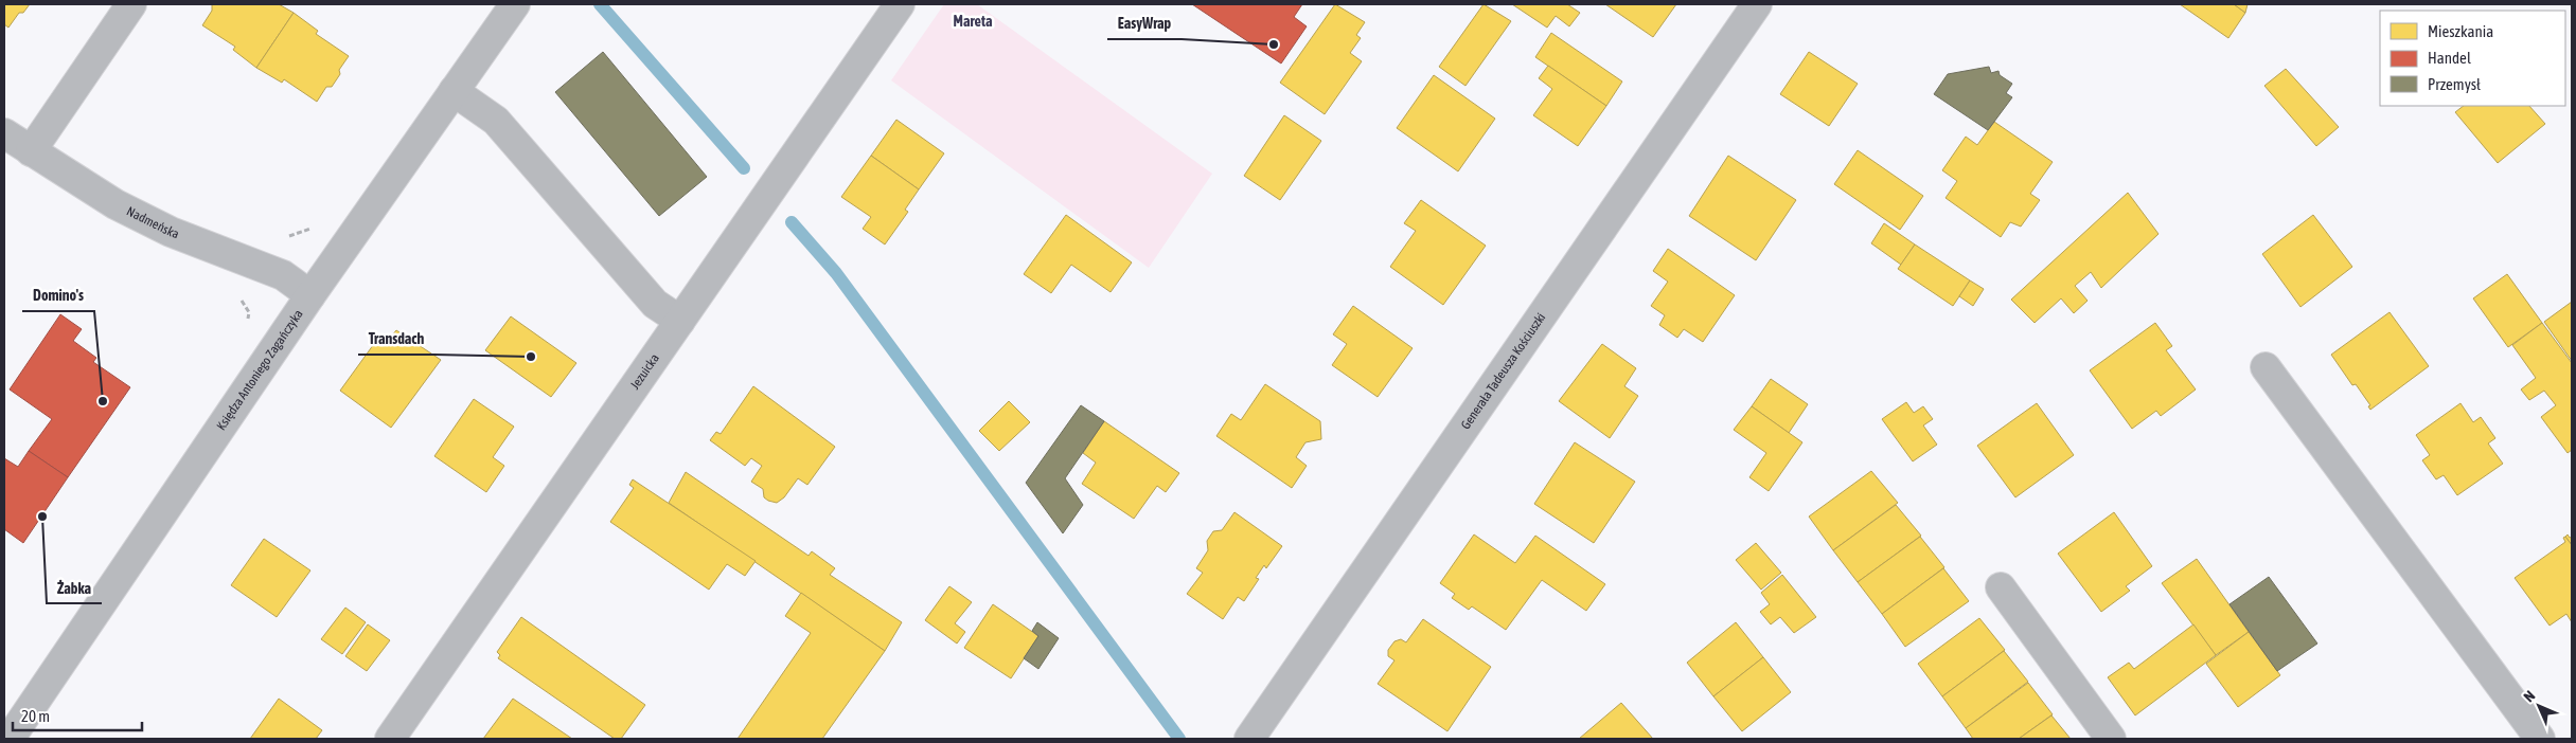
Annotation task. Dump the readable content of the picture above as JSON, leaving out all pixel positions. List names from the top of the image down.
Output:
{
  "streets": {
    "street": [
      "Nadmeńska",
      "Księdza Antoniego Zagańczyka",
      "Jezuicka",
      "Generała Tadeusza Kościuszki"
    ]
  },
  "crossings": [
    ["Nadmeńska", "Księdza Antoniego Zagańczyka"]
  ],
  "districts": ["Mareta"],
  "places": [
    "EasyWrap",
    "Transdach",
    "Domino's",
    "Żabka"
  ],
  "legend": ["Mieszkania", "Handel", "Przemysł"],
  "scale_bar": "20 m",
  "north": "top left"
}
